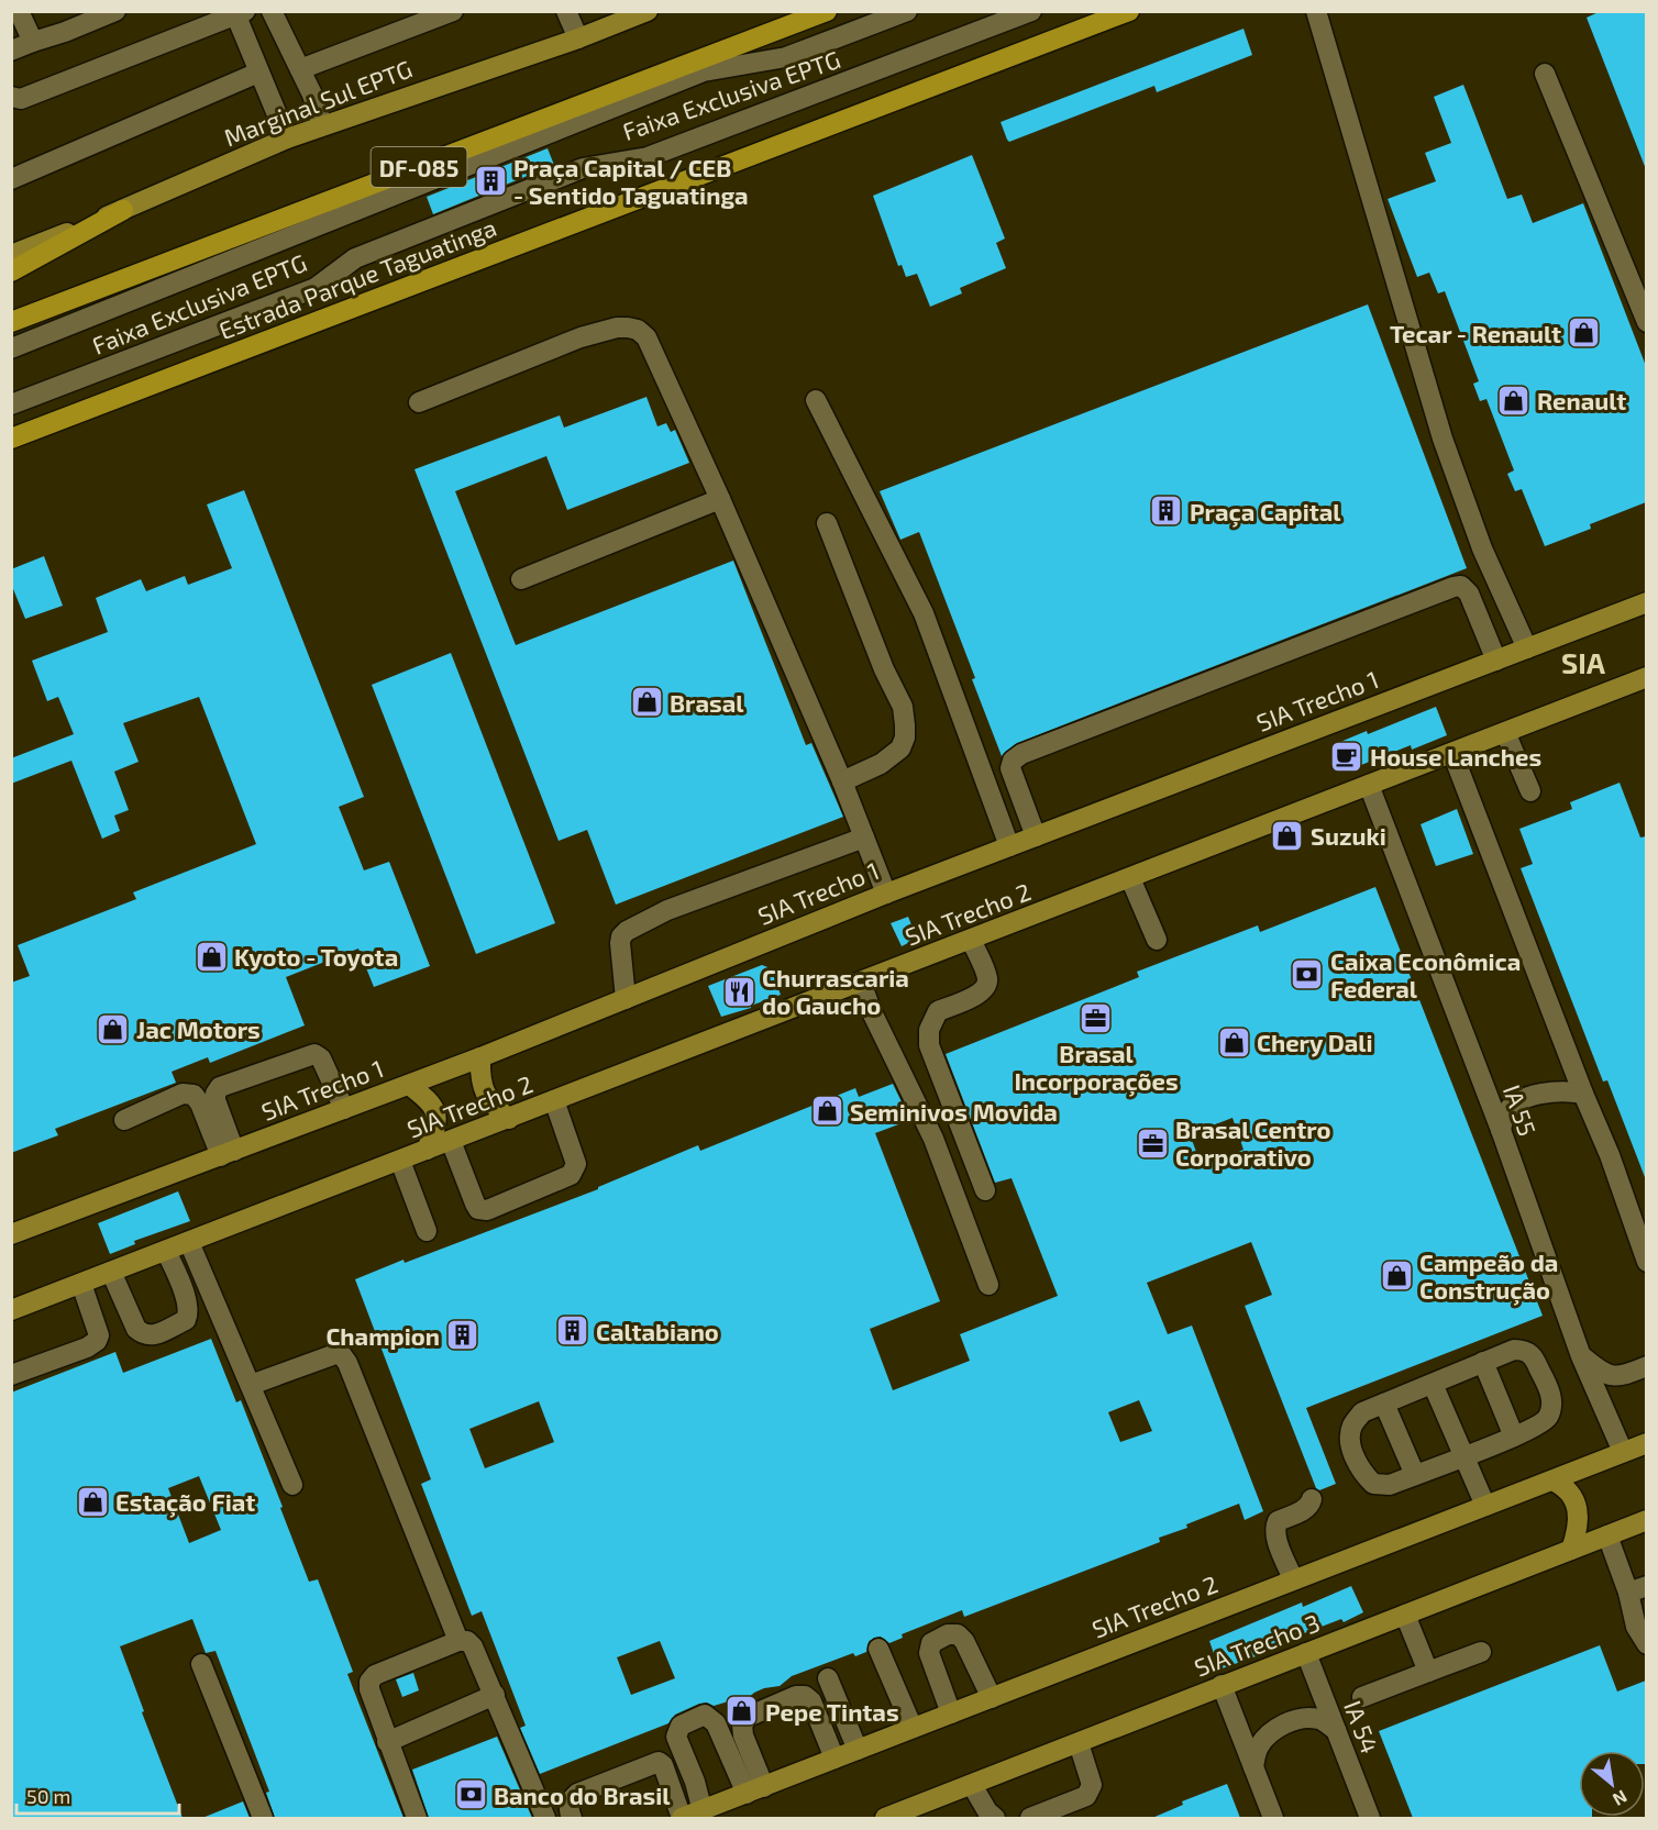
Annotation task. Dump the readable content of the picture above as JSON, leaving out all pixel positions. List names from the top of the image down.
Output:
{
  "streets": {
    "highway": ["DF-085", "Estrada Parque Taguatinga"],
    "main road": [
      "Marginal Sul EPTG",
      "SIA Trecho 1",
      "SIA Trecho 2",
      "SIA Trecho 3"
    ],
    "street": ["Faixa Exclusiva EPTG", "IA 55", "IA 54"]
  },
  "crossings": [
    ["SIA Trecho 2", "IA 55"],
    ["SIA Trecho 3", "IA 54"]
  ],
  "districts": ["SIA"],
  "places": {
    "building": [
      "Praça Capital / CEB - Sentido Taguatinga",
      "Praça Capital",
      "Caltabiano",
      "Champion"
    ],
    "shop": [
      "Tecar - Renault",
      "Renault",
      "Brasal",
      "Suzuki",
      "Kyoto - Toyota",
      "Jac Motors",
      "Chery Dali",
      "Seminivos Movida",
      "Campeão da Construção",
      "Estação Fiat",
      "Pepe Tintas"
    ],
    "cafe": ["House Lanches"],
    "bank": ["Caixa Econômica Federal", "Banco do Brasil"],
    "restaurant": ["Churrascaria do Gaucho"],
    "office": ["Brasal Incorporações", "Brasal Centro Corporativo"]
  },
  "scale_bar": "50 m",
  "north": "bottom right"
}
